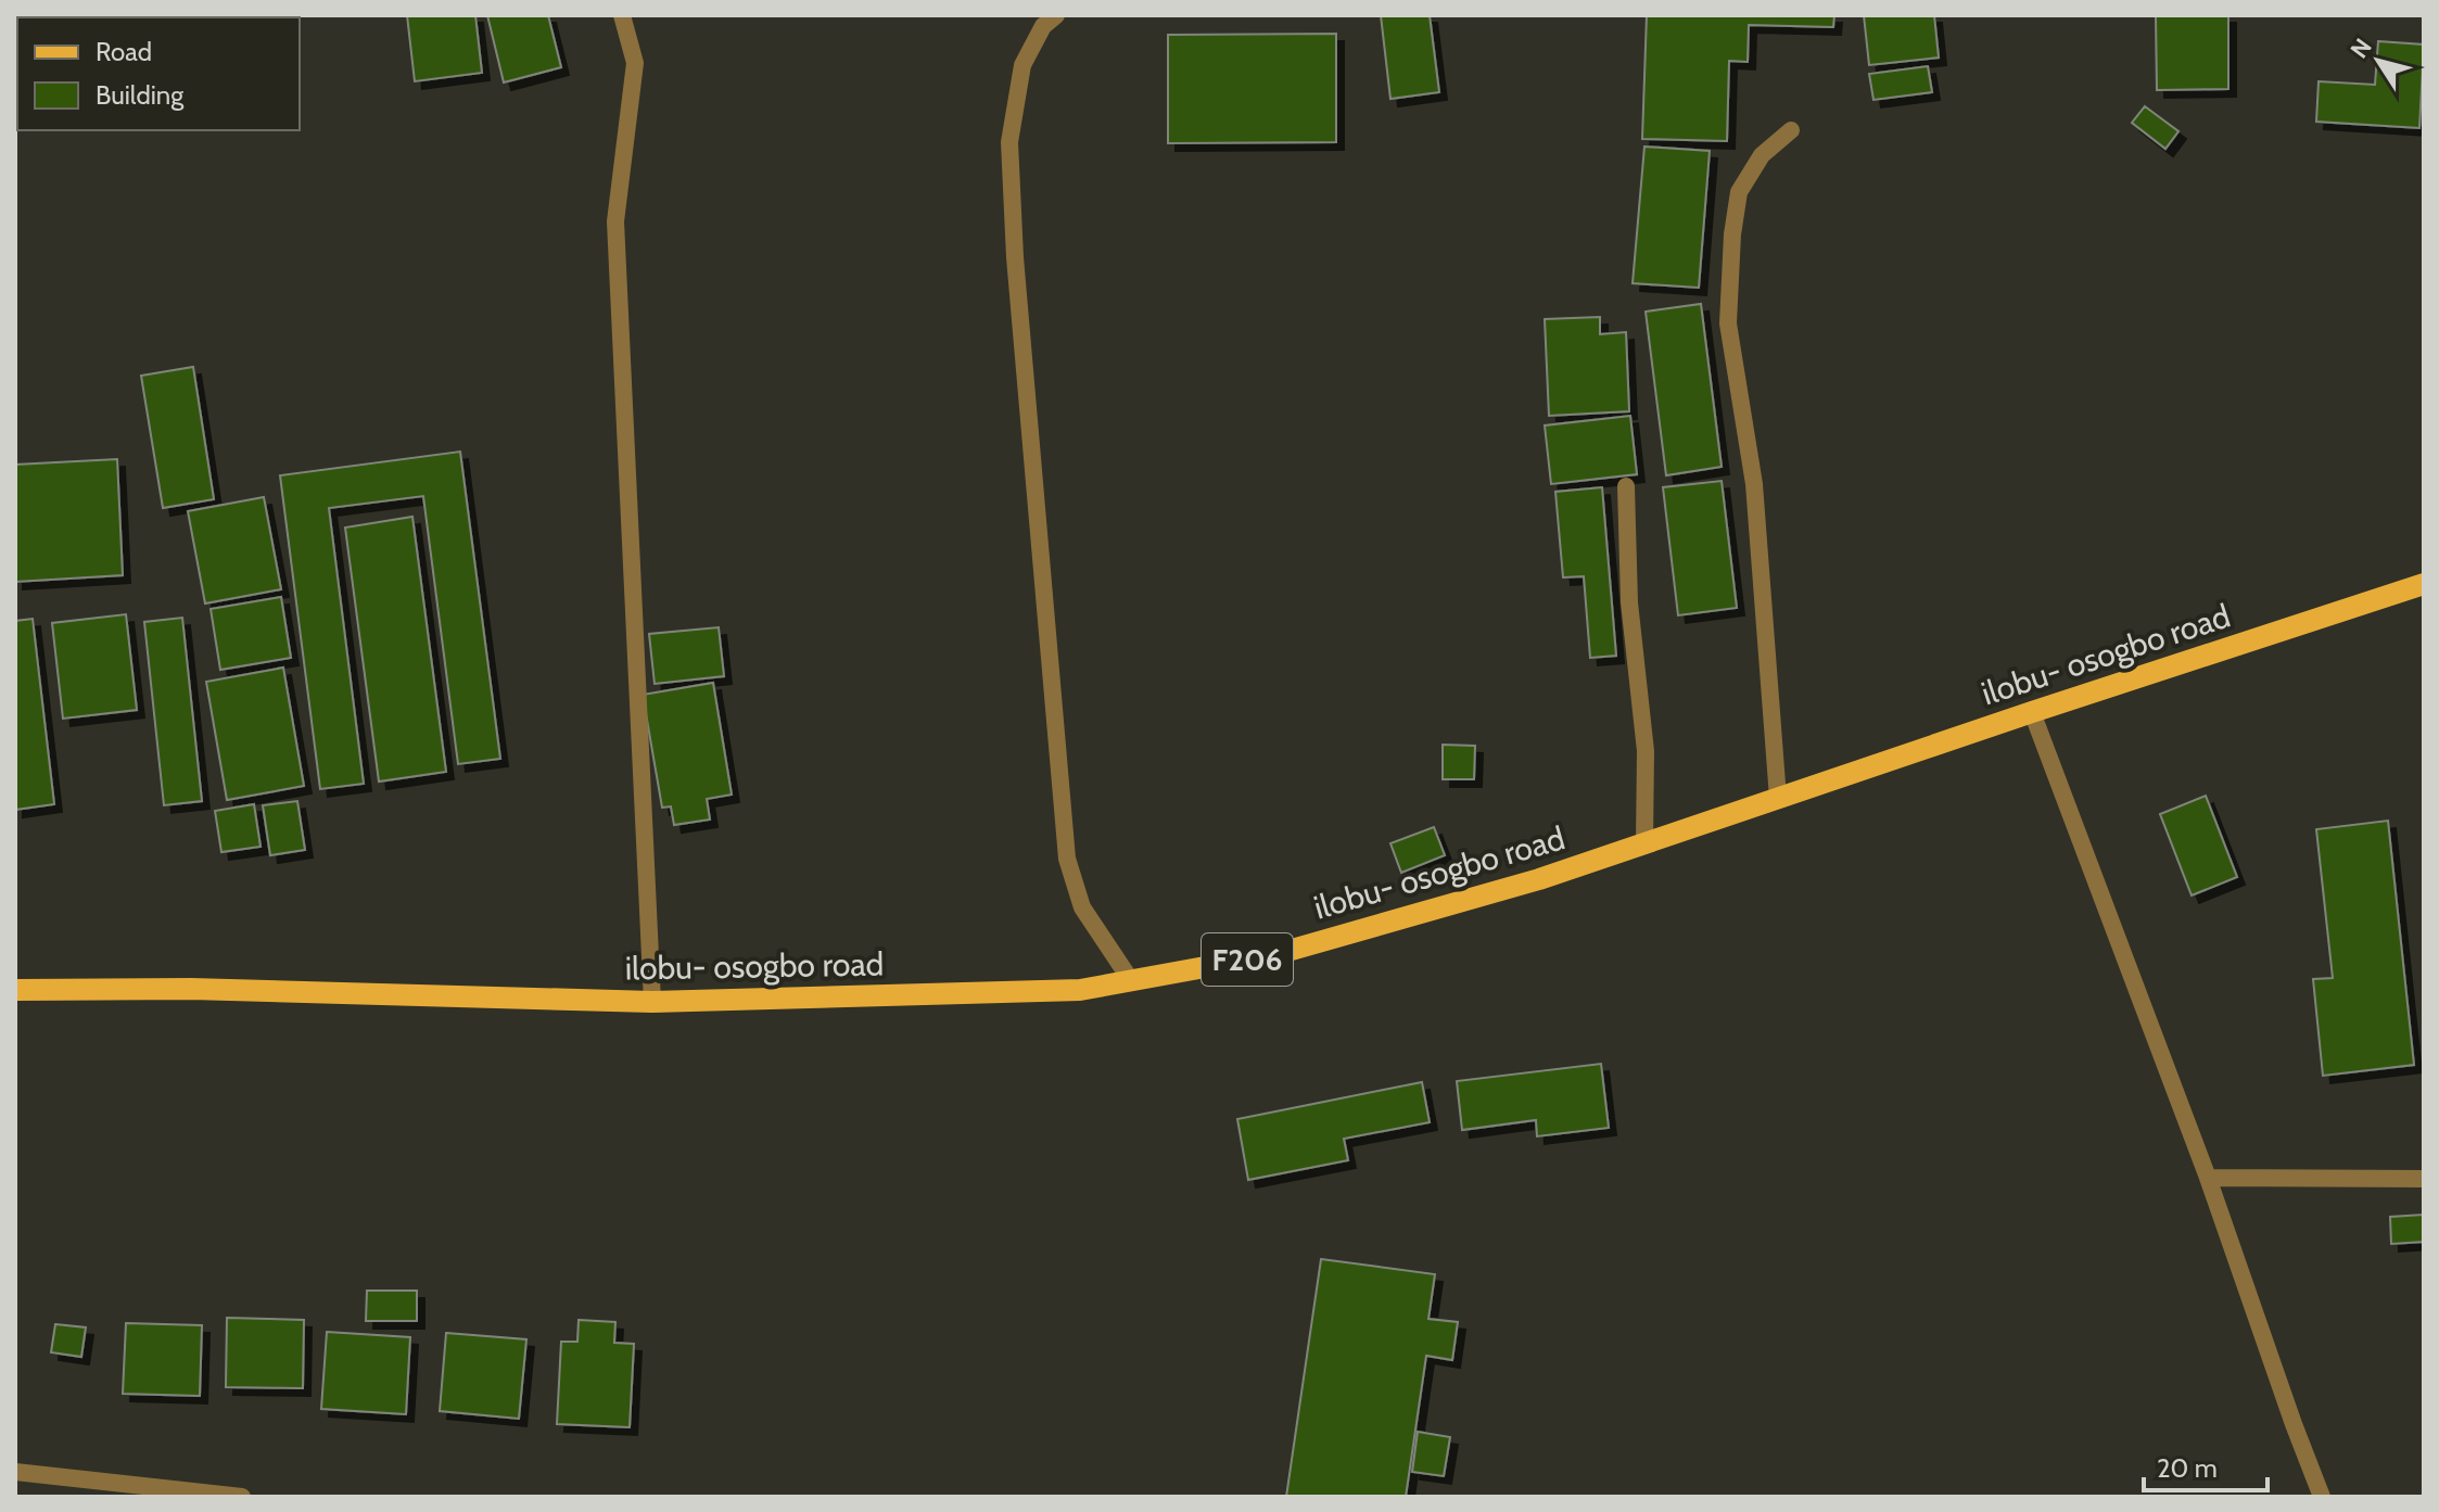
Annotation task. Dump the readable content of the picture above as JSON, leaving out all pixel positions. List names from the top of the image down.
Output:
{
  "streets": {
    "main road": ["ilobu- osogbo road", "F206"]
  },
  "legend": ["Road", "Building"],
  "scale_bar": "20 m",
  "north": "top left"
}
